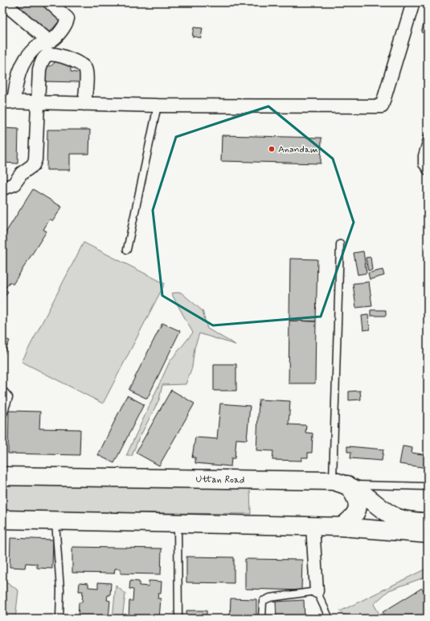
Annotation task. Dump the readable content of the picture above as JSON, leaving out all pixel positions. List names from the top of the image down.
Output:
{
  "streets": {
    "main road": ["Uttan Road"]
  },
  "places": ["Anandam"]
}
